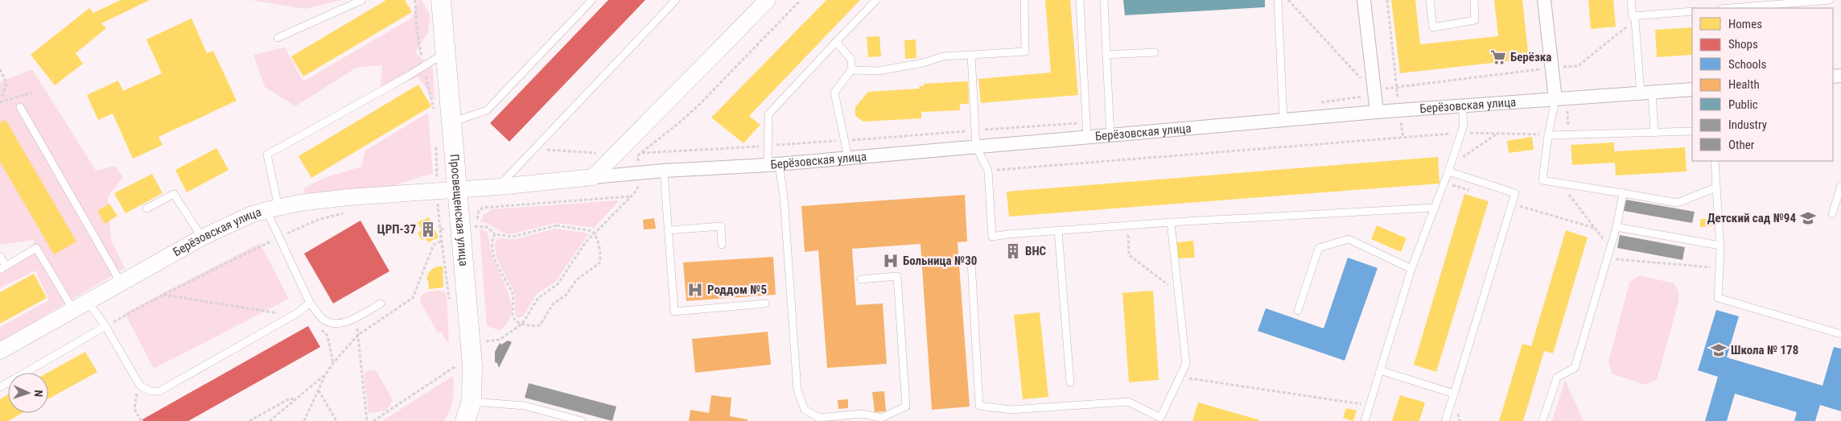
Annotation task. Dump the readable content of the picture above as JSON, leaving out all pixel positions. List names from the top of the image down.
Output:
{
  "streets": {
    "main road": ["Просвещенская улица"],
    "street": ["Берёзовская улица"]
  },
  "crossings": [
    ["Берёзовская улица", "Просвещенская улица"]
  ],
  "places": {
    "supermarket": ["Берёзка"],
    "school or university": ["Детский сад №94", "Школа № 178"],
    "building": ["ЦРП-37", "ВНС"],
    "hospital": ["Больница №30", "Роддом №5"]
  },
  "legend": [
    "Homes",
    "Shops",
    "Schools",
    "Health",
    "Public",
    "Industry",
    "Other"
  ],
  "north": "right"
}
